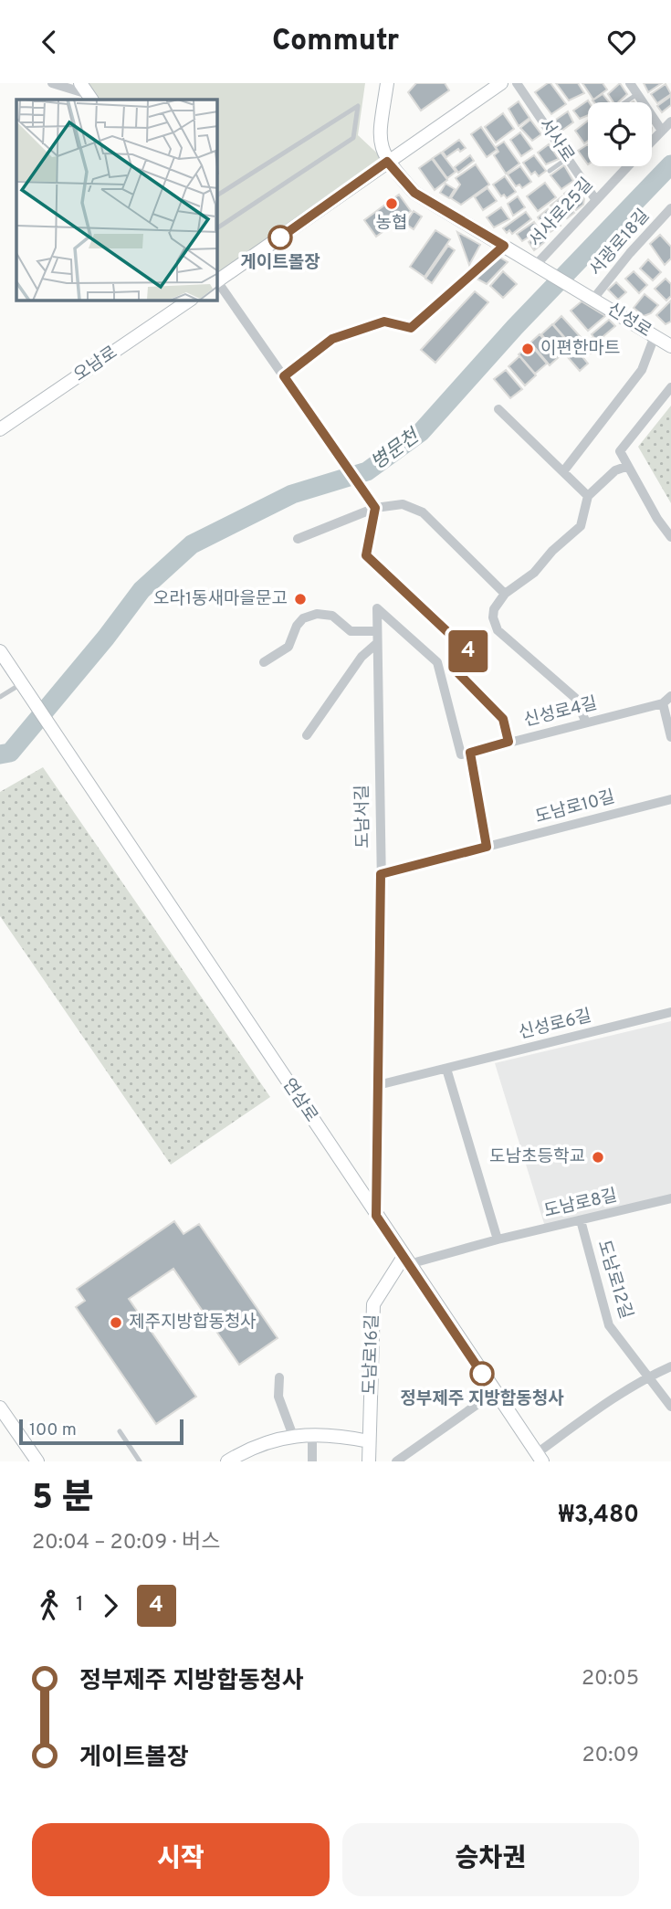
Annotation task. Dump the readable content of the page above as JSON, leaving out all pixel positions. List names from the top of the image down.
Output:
{
  "streets": {
    "main road": [
      "신성로",
      "오남로",
      "연삼로",
      "도남로16길"
    ],
    "street": [
      "서사로",
      "서사로25길",
      "서광로18길",
      "신성로4길",
      "도남로10길",
      "도남서길",
      "신성로6길",
      "도남로8길",
      "도남로12길"
    ]
  },
  "crossings": [
    ["서사로", "서사로25길"],
    ["서사로25길", "신성로"],
    ["서광로18길", "신성로"],
    ["신성로4길", "도남서길"],
    ["도남서길", "신성로6길"],
    ["도남서길", "연삼로"],
    ["연삼로", "도남로8길"],
    ["연삼로", "도남로16길"],
    ["도남로8길", "도남로12길"],
    ["도남로8길", "도남로16길"]
  ],
  "water": ["병문천"],
  "places": [
    "농협",
    "게이트볼장",
    "이편한마트",
    "오라1동새마을문고",
    "도남초등학교",
    "제주지방합동청사",
    "정부제주 지방합동청사"
  ],
  "lines": ["bus line 4"],
  "scale_bar": "100 m",
  "page": {
    "header": "Commutr",
    "on_map": "4",
    "scale": "100 m",
    "heading": ["5 분", "20:04 – 20:09 · 버스", "₩3,480"],
    "legs": ["1", "4"],
    "list": [
      {
        "name": "정부제주 지방합동청사",
        "value": "20:05"
      },
      {
        "name": "게이트볼장",
        "value": "20:09"
      }
    ],
    "buttons": ["시작", "승차권"]
  }
}
